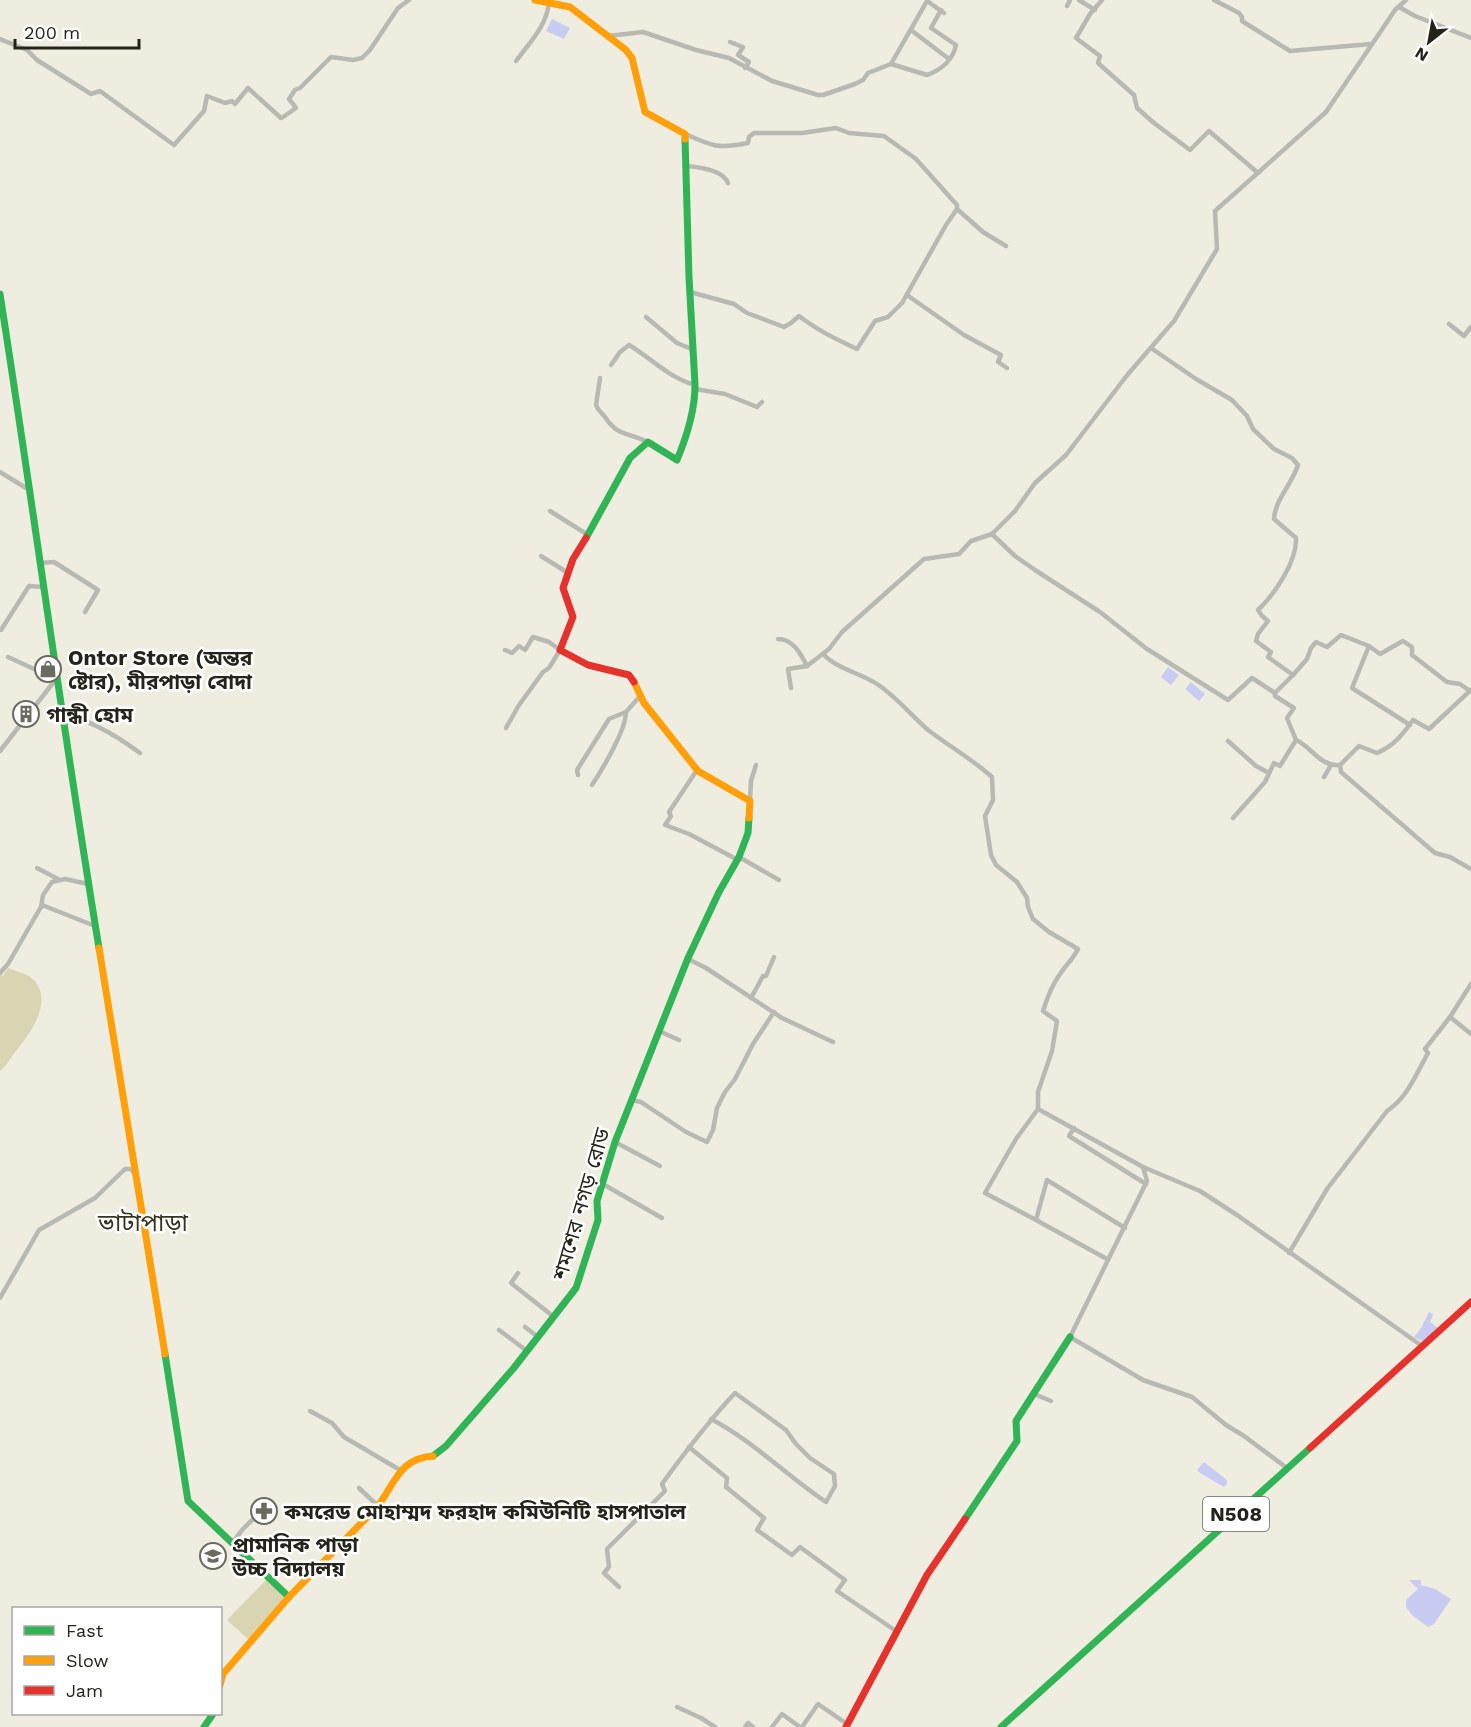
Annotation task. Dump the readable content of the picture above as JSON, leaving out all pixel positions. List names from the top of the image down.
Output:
{
  "streets": {
    "main road": ["শমশের নগড় রোড", "N508"]
  },
  "districts": ["ভাটাপাড়া"],
  "places": {
    "shop": ["Ontor Store (অন্তর ষ্টোর), মীরপাড়া বোদা"],
    "building": ["গান্ধী হোম"],
    "pharmacy": ["কমরেড মোহাম্মদ ফরহাদ কমিউনিটি হাসপাতাল"],
    "school or university": ["প্রামানিক পাড়া উচ্চ বিদ্যালয়"]
  },
  "legend": ["Fast", "Slow", "Jam"],
  "scale_bar": "200 m",
  "north": "bottom left"
}
